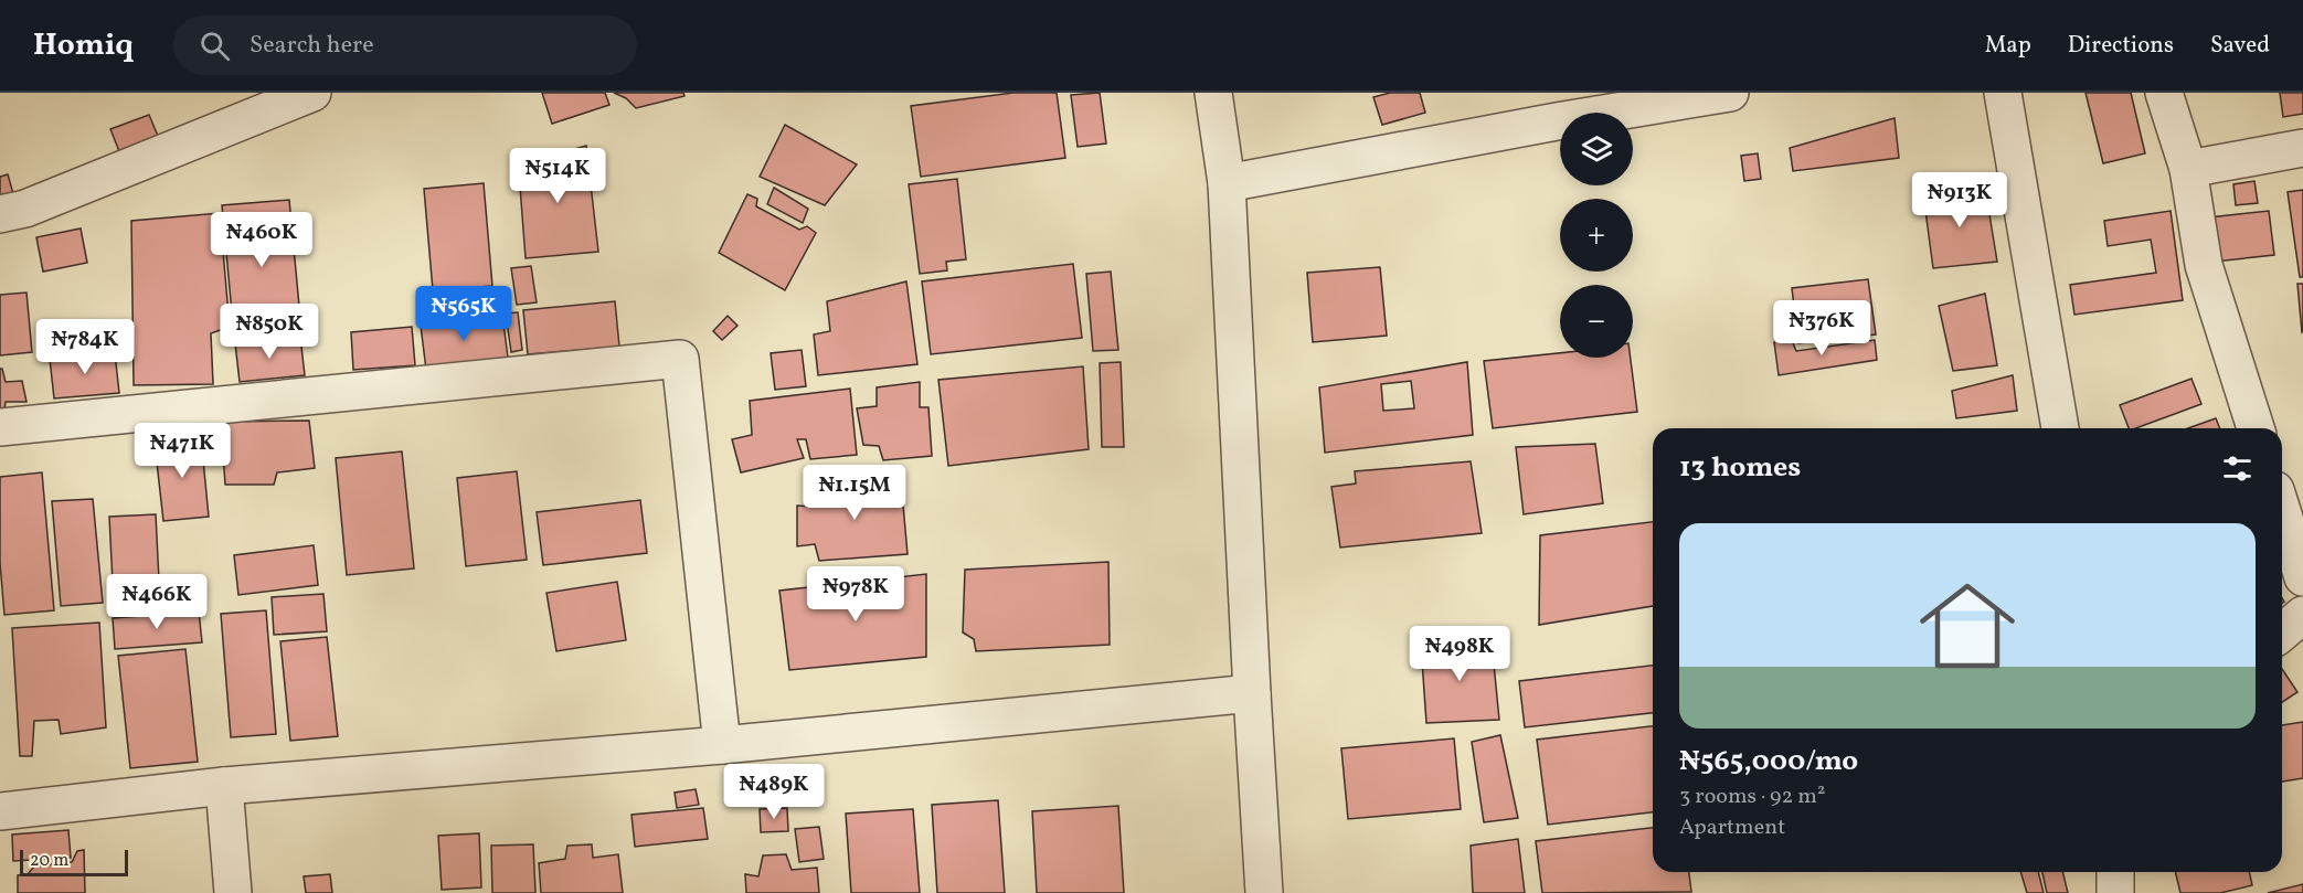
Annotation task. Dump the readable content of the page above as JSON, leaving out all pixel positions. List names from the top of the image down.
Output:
{
  "scale_bar": "20 m",
  "page": {
    "header": "Homiq",
    "search": "Search here",
    "nav": ["Map", "Directions", "Saved"],
    "map_buttons": ["+", "−"],
    "price": [
      "₦514K",
      "₦913K",
      "₦460K",
      "₦565K",
      "₦376K",
      "₦850K",
      "₦784K",
      "₦471K",
      "₦1.15M",
      "₦978K",
      "₦466K",
      "₦498K",
      "₦489K"
    ],
    "heading": "13 homes",
    "list": [
      {
        "name": "₦565,000/mo",
        "note": "3 rooms · 92 m² · Apartment"
      }
    ],
    "scale": "20 m"
  }
}
